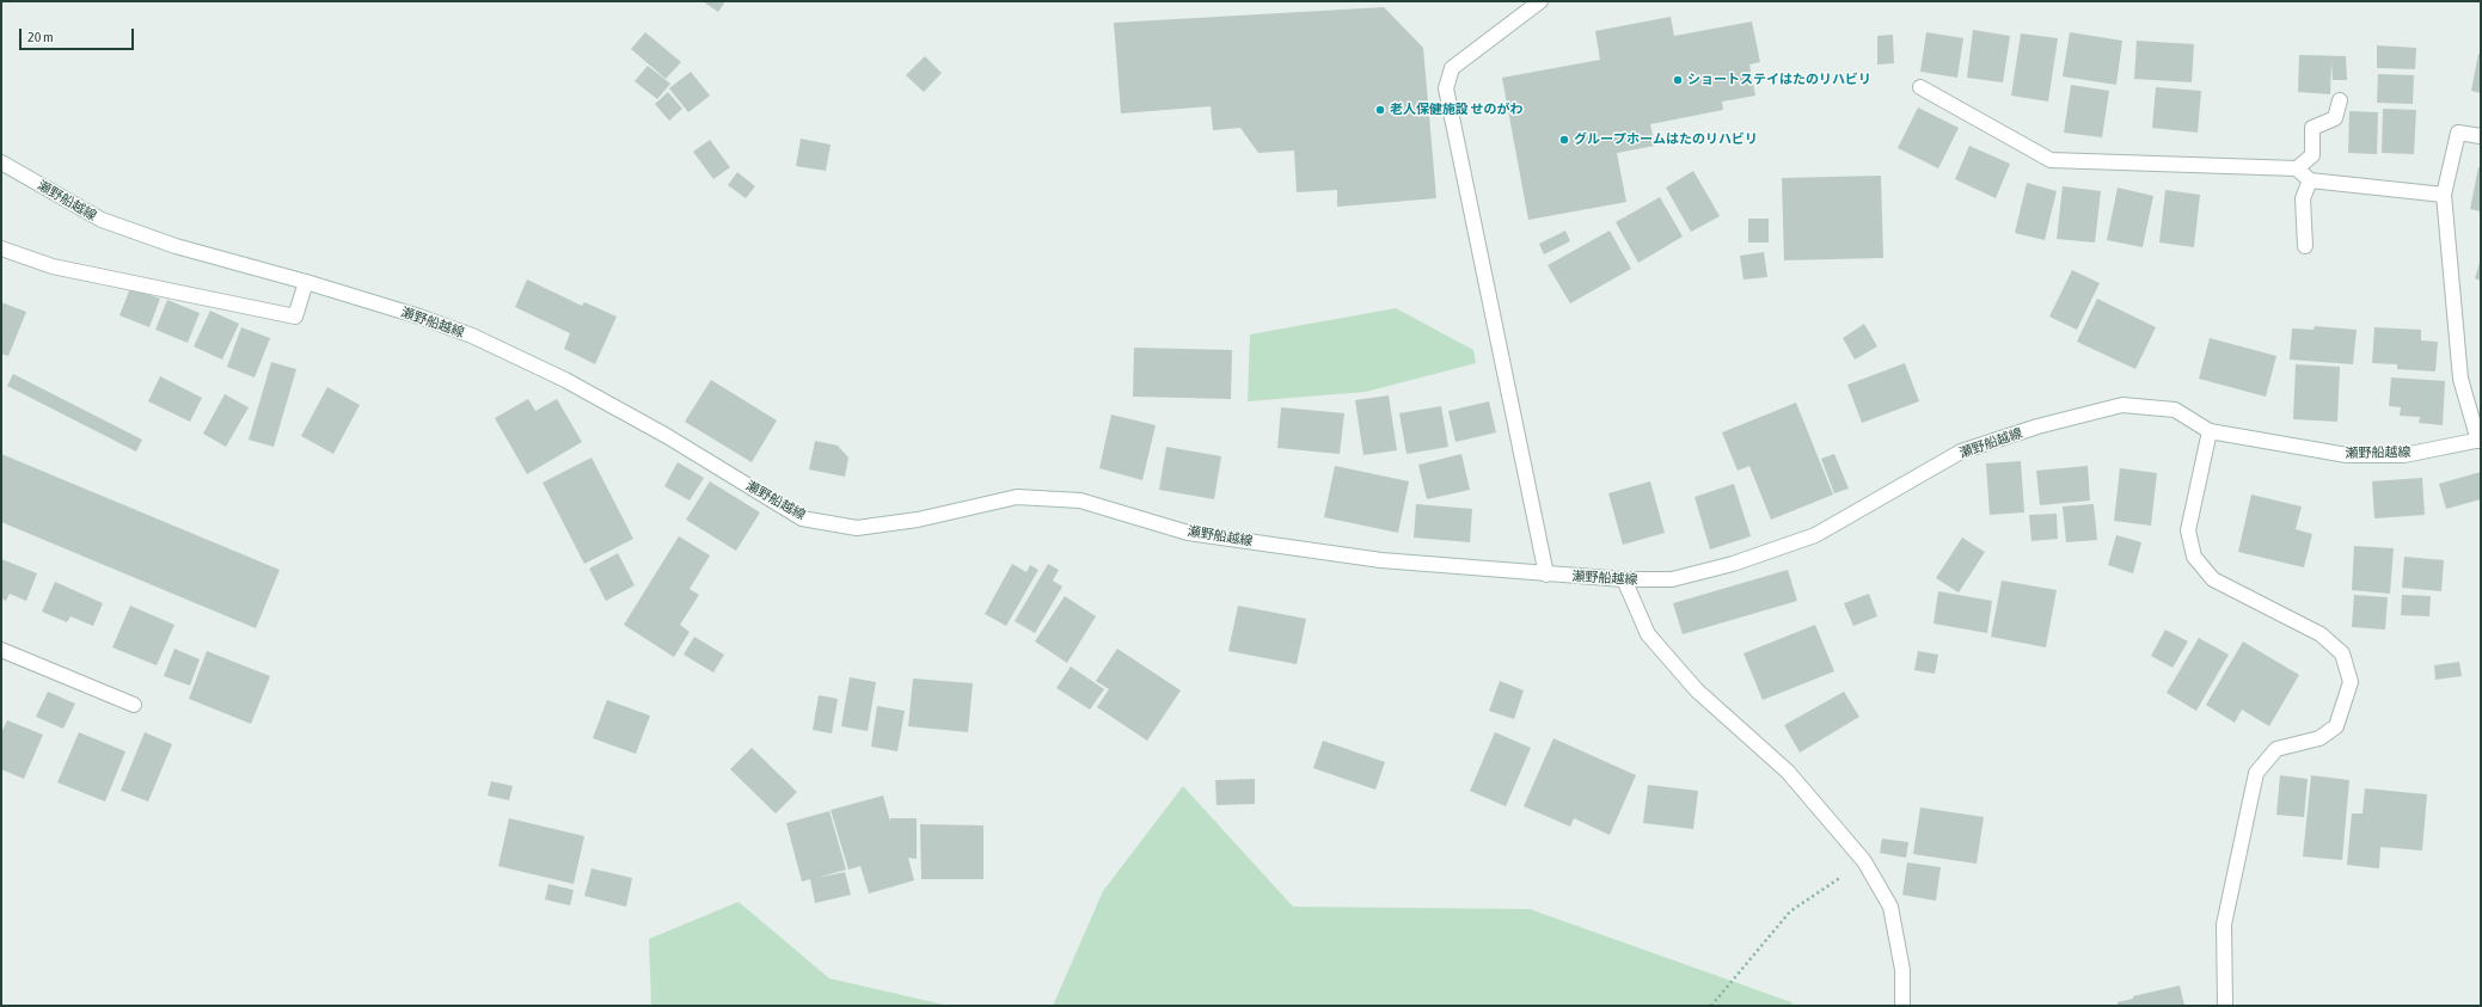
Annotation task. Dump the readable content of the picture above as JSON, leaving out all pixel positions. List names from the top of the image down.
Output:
{
  "streets": {
    "street": ["瀬野船越線"]
  },
  "places": ["ショートステイはたのリハビリ", "老人保健施設 せのがわ", "グループホームはたのリハビリ"],
  "scale_bar": "20 m"
}
